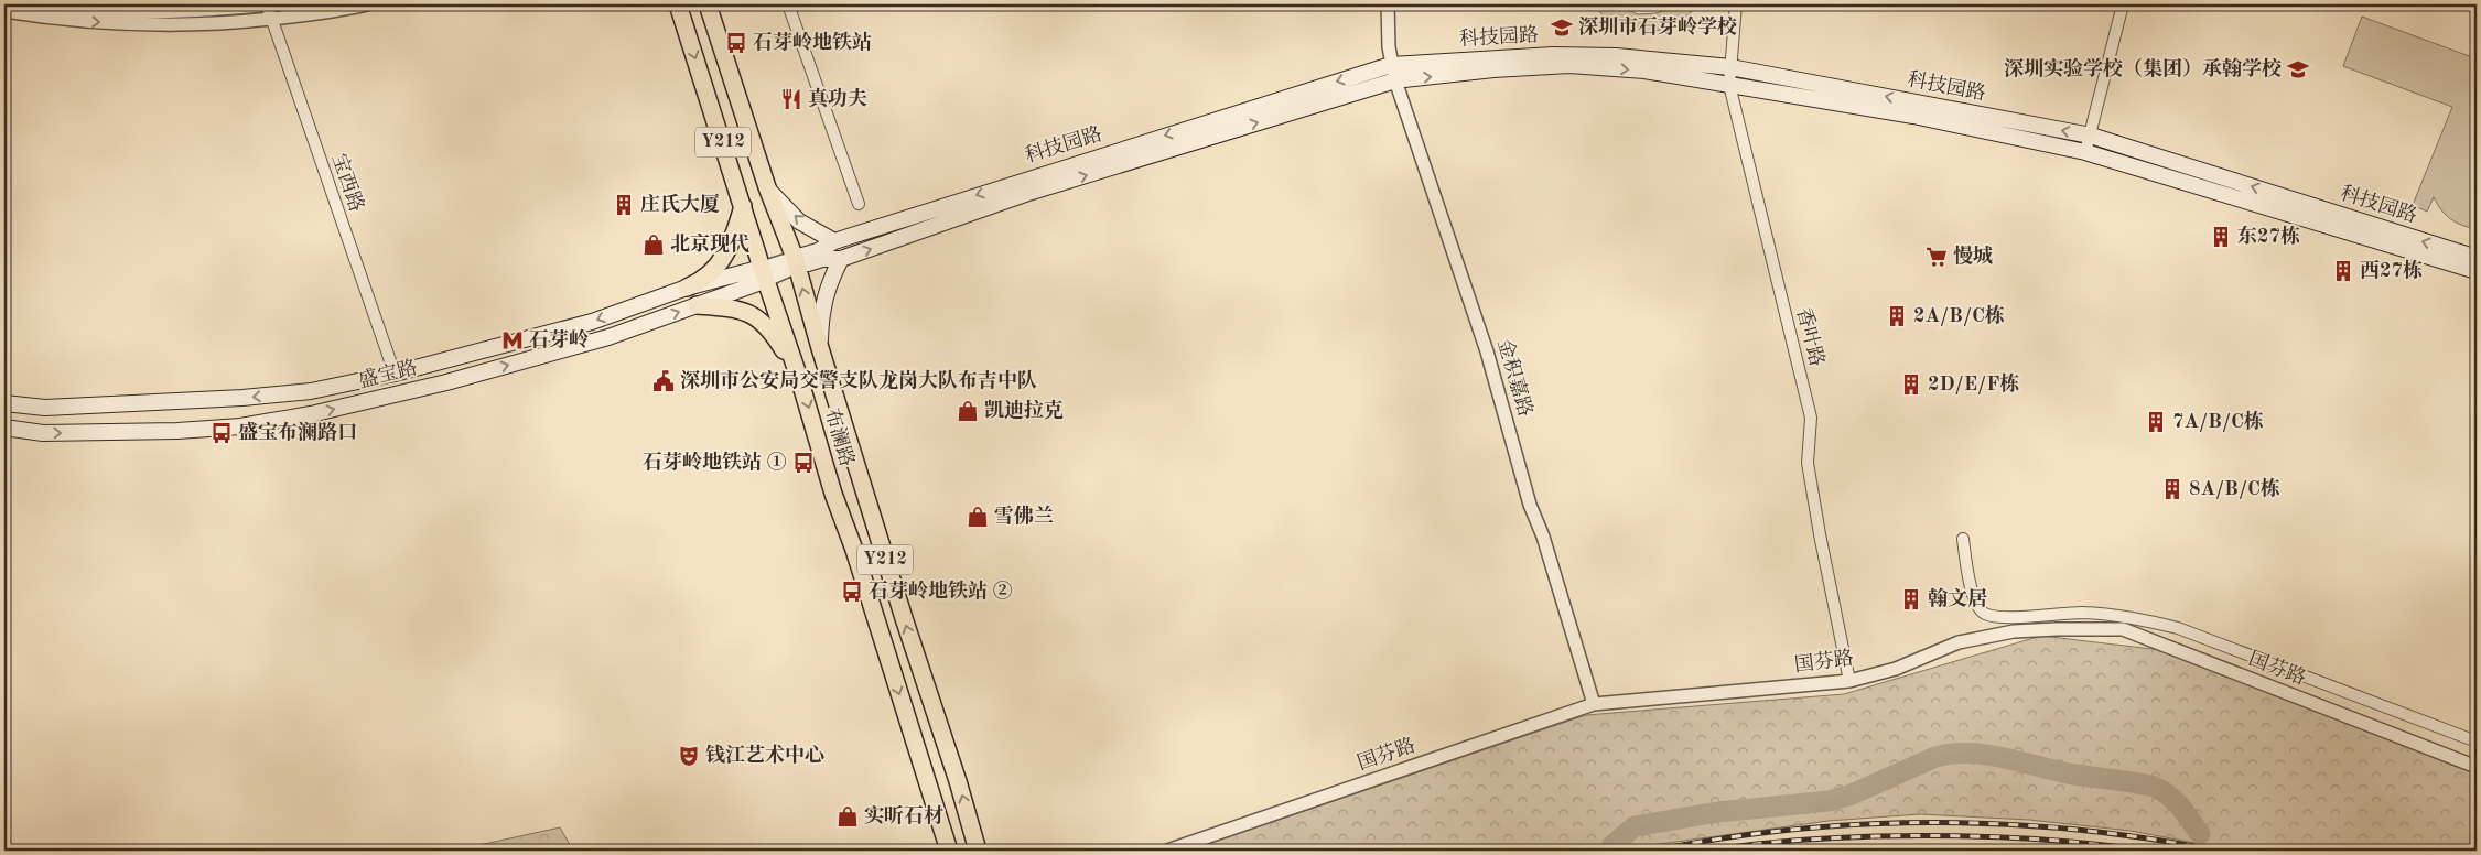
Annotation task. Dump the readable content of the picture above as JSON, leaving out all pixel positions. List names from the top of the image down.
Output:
{
  "streets": {
    "main road": [
      "科技园路",
      "Y212",
      "盛宝路",
      "布澜路"
    ],
    "street": [
      "宝西路",
      "香叶路",
      "金积嘉路",
      "国芬路"
    ]
  },
  "crossings": [
    ["科技园路", "香叶路"],
    ["科技园路", "盛宝路"],
    ["科技园路", "金积嘉路"],
    ["科技园路", "布澜路"],
    ["宝西路", "盛宝路"],
    ["香叶路", "国芬路"],
    ["盛宝路", "布澜路"],
    ["金积嘉路", "国芬路"]
  ],
  "places": {
    "school or university": ["深圳市石芽岭学校", "深圳实验学校（集团）承翰学校"],
    "bus stop": [
      "石芽岭地铁站",
      "盛宝布澜路口",
      "石芽岭地铁站 ①",
      "石芽岭地铁站 ②"
    ],
    "restaurant": ["真功夫"],
    "building": [
      "庄氏大厦",
      "东27栋",
      "西27栋",
      "2A/B/C栋",
      "2D/E/F栋",
      "7A/B/C栋",
      "8A/B/C栋",
      "翰文居"
    ],
    "shop": [
      "北京现代",
      "凯迪拉克",
      "雪佛兰",
      "实昕石材"
    ],
    "supermarket": ["慢城"],
    "metro station": ["石芽岭"],
    "public building": ["深圳市公安局交警支队龙岗大队布吉中队"],
    "theatre": ["钱江艺术中心"]
  }
}
